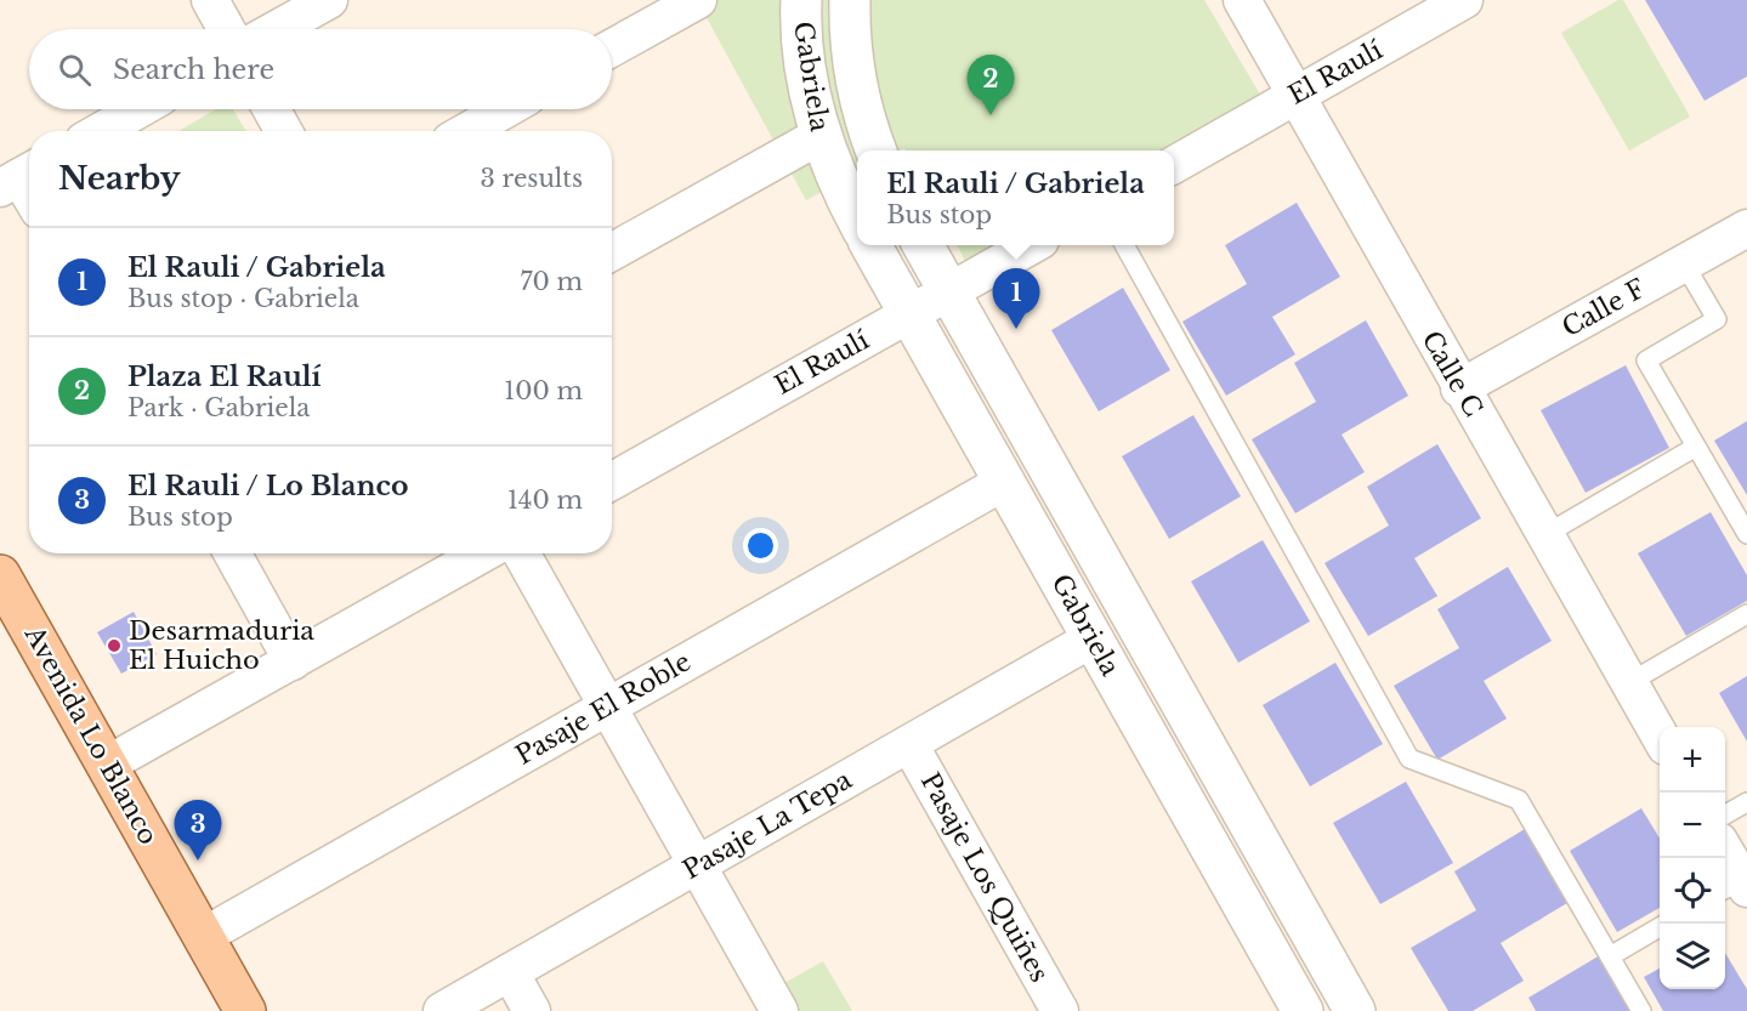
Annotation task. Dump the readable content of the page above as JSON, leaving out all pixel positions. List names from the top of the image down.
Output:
{
  "streets": {
    "main road": ["Avenida Lo Blanco"],
    "street": [
      "El Raulí",
      "Gabriela",
      "Calle F",
      "Calle C",
      "Pasaje El Roble",
      "Pasaje La Tepa",
      "Pasaje Los Quiñes"
    ]
  },
  "crossings": [
    ["El Raulí", "Gabriela"],
    ["El Raulí", "Calle C"],
    ["Gabriela", "Pasaje El Roble"],
    ["Gabriela", "Pasaje La Tepa"],
    ["Calle F", "Calle C"],
    ["Pasaje El Roble", "Avenida Lo Blanco"],
    ["Pasaje La Tepa", "Pasaje Los Quiñes"]
  ],
  "places": ["Desarmaduria El Huicho"],
  "page": {
    "search": "Search here",
    "pins": ["2", "1", "3"],
    "heading": ["Nearby", "3 results"],
    "popup": ["El Rauli / Gabriela", "Bus stop"],
    "list": [
      {
        "mark": "1",
        "name": "El Rauli / Gabriela",
        "note": "Bus stop · Gabriela",
        "value": "70 m"
      },
      {
        "mark": "2",
        "name": "Plaza El Raulí",
        "note": "Park · Gabriela",
        "value": "100 m"
      },
      {
        "mark": "3",
        "name": "El Rauli / Lo Blanco",
        "note": "Bus stop",
        "value": "140 m"
      }
    ],
    "map_buttons": ["+", "−"]
  }
}
